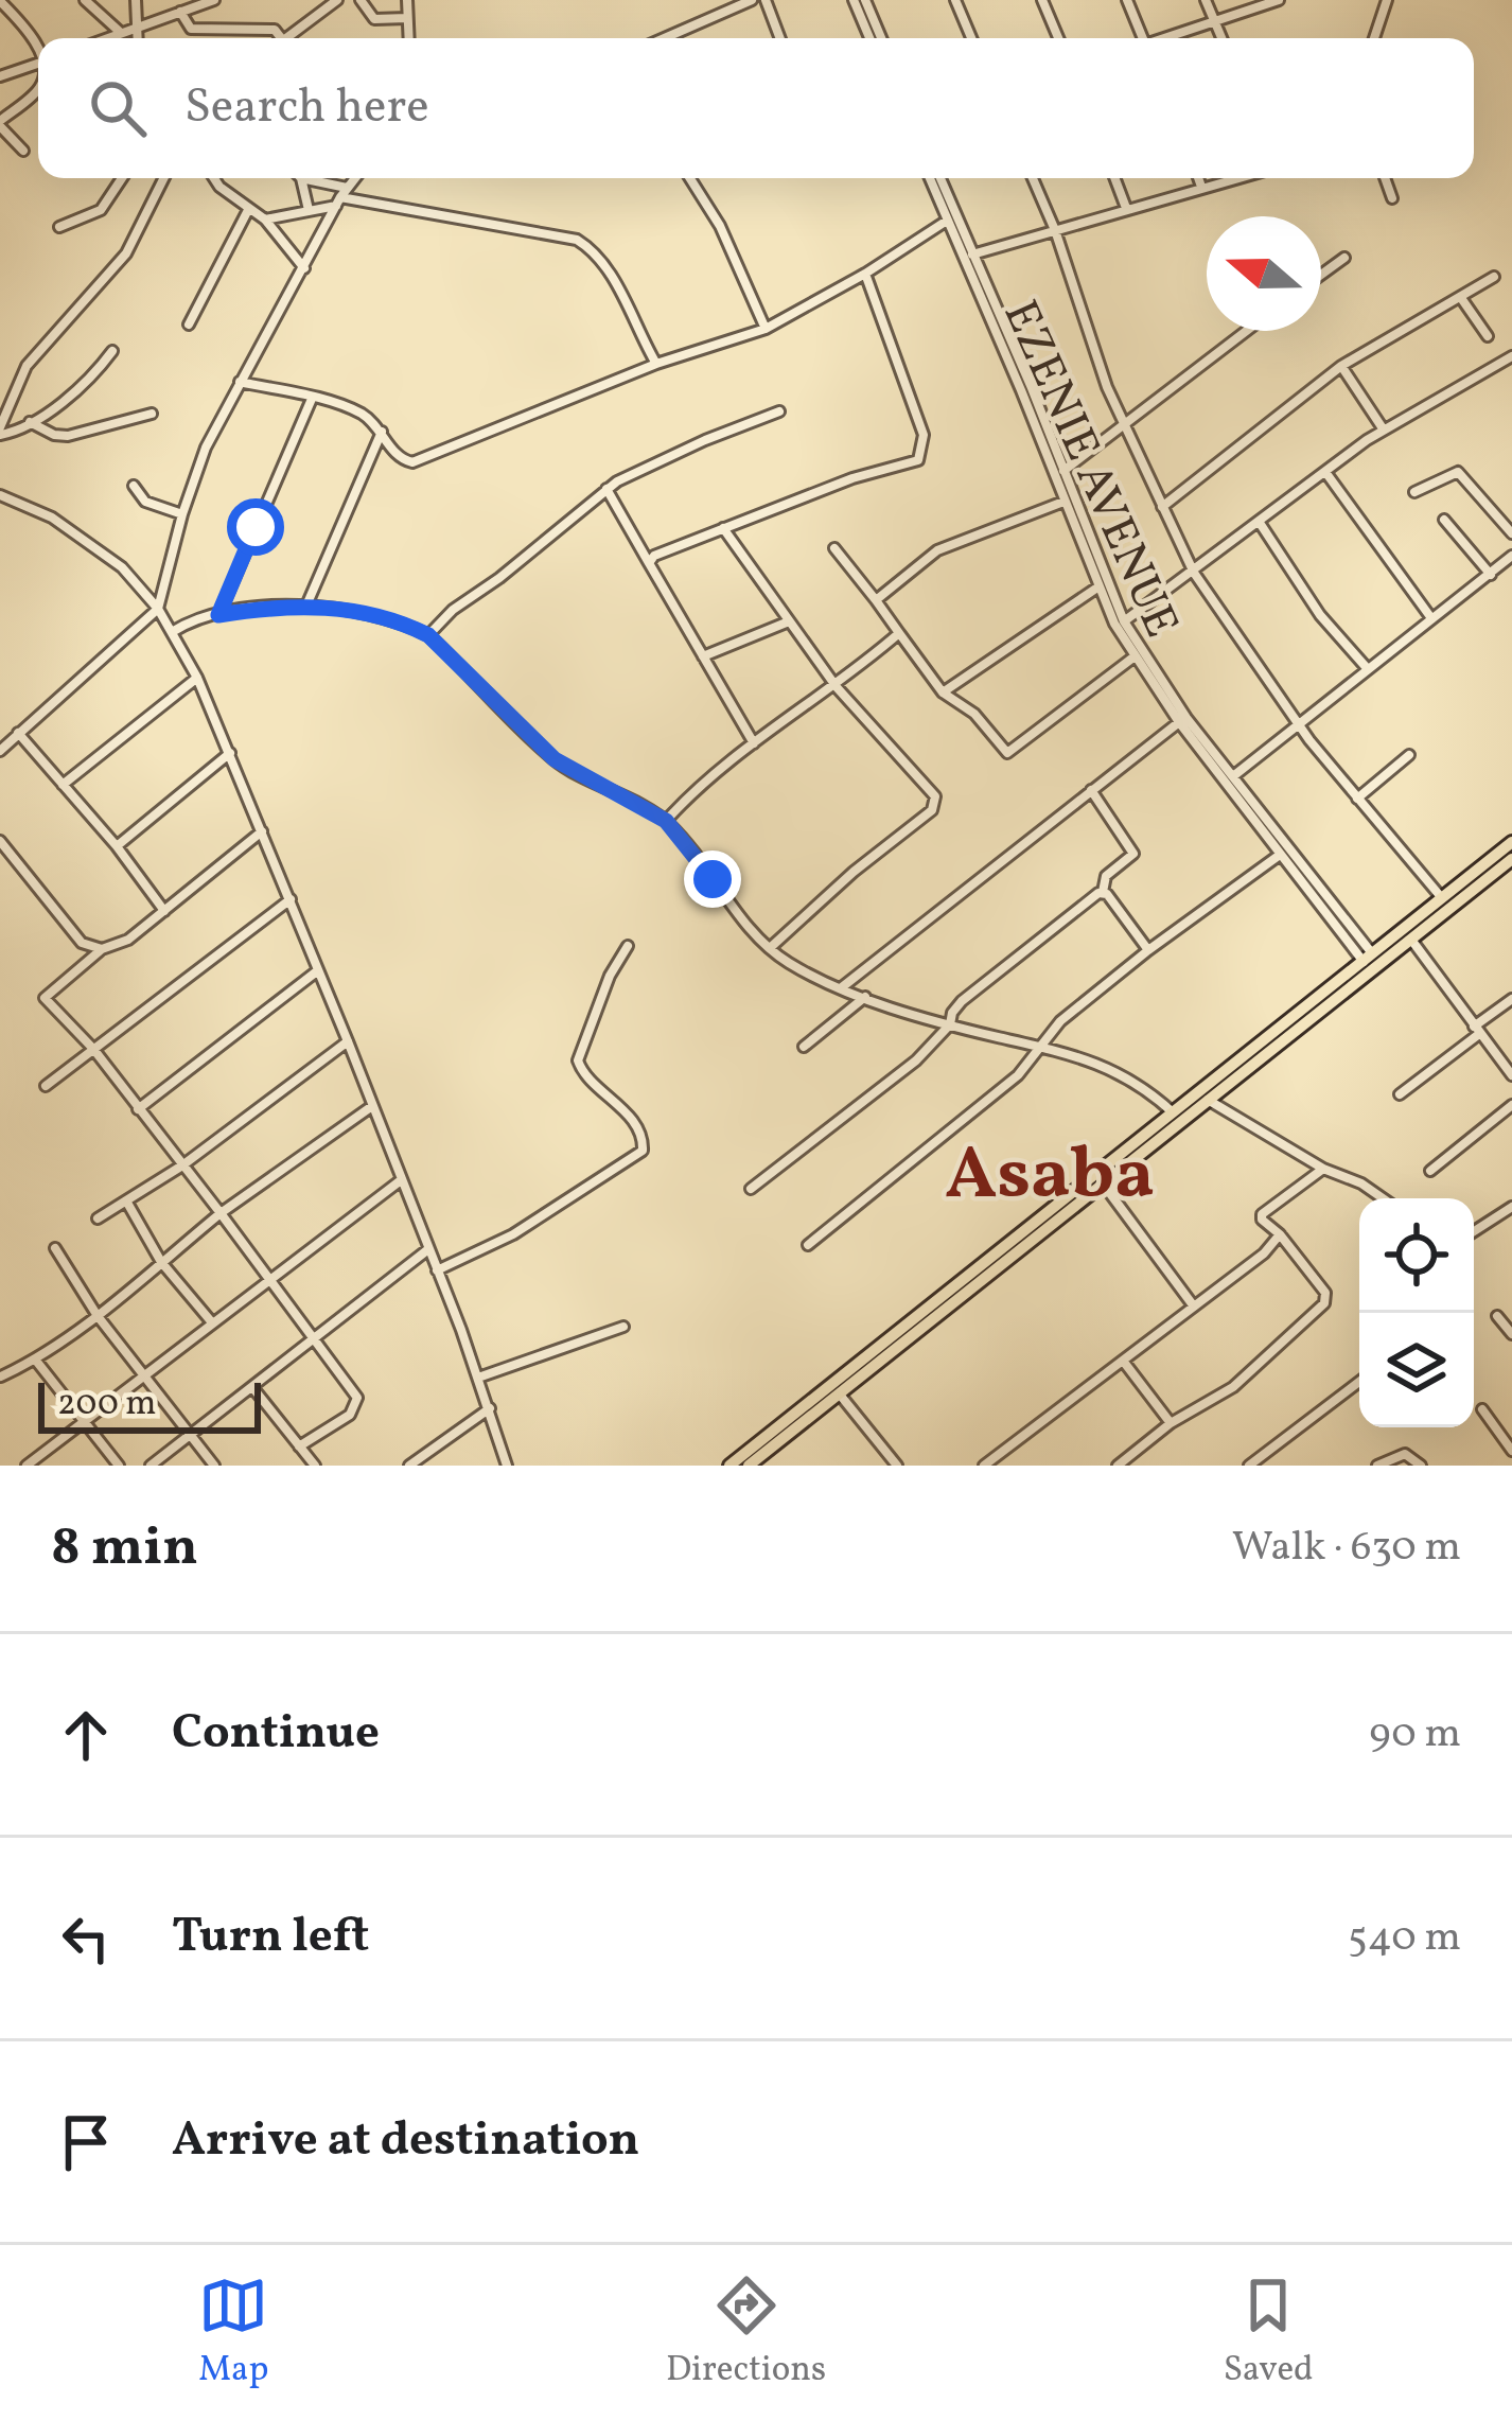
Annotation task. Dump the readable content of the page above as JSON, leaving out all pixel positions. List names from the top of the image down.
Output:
{
  "streets": {
    "street": ["EZENIE AVENUE"]
  },
  "districts": ["Asaba"],
  "scale_bar": "200 m",
  "north": "left",
  "page": {
    "search": "Search here",
    "scale": "200 m",
    "heading": ["8 min", "Walk · 630 m"],
    "list": [
      ["Continue", "90 m"],
      ["Turn left", "540 m"],
      "Arrive at destination"
    ],
    "nav": ["Map", "Directions", "Saved"]
  }
}
